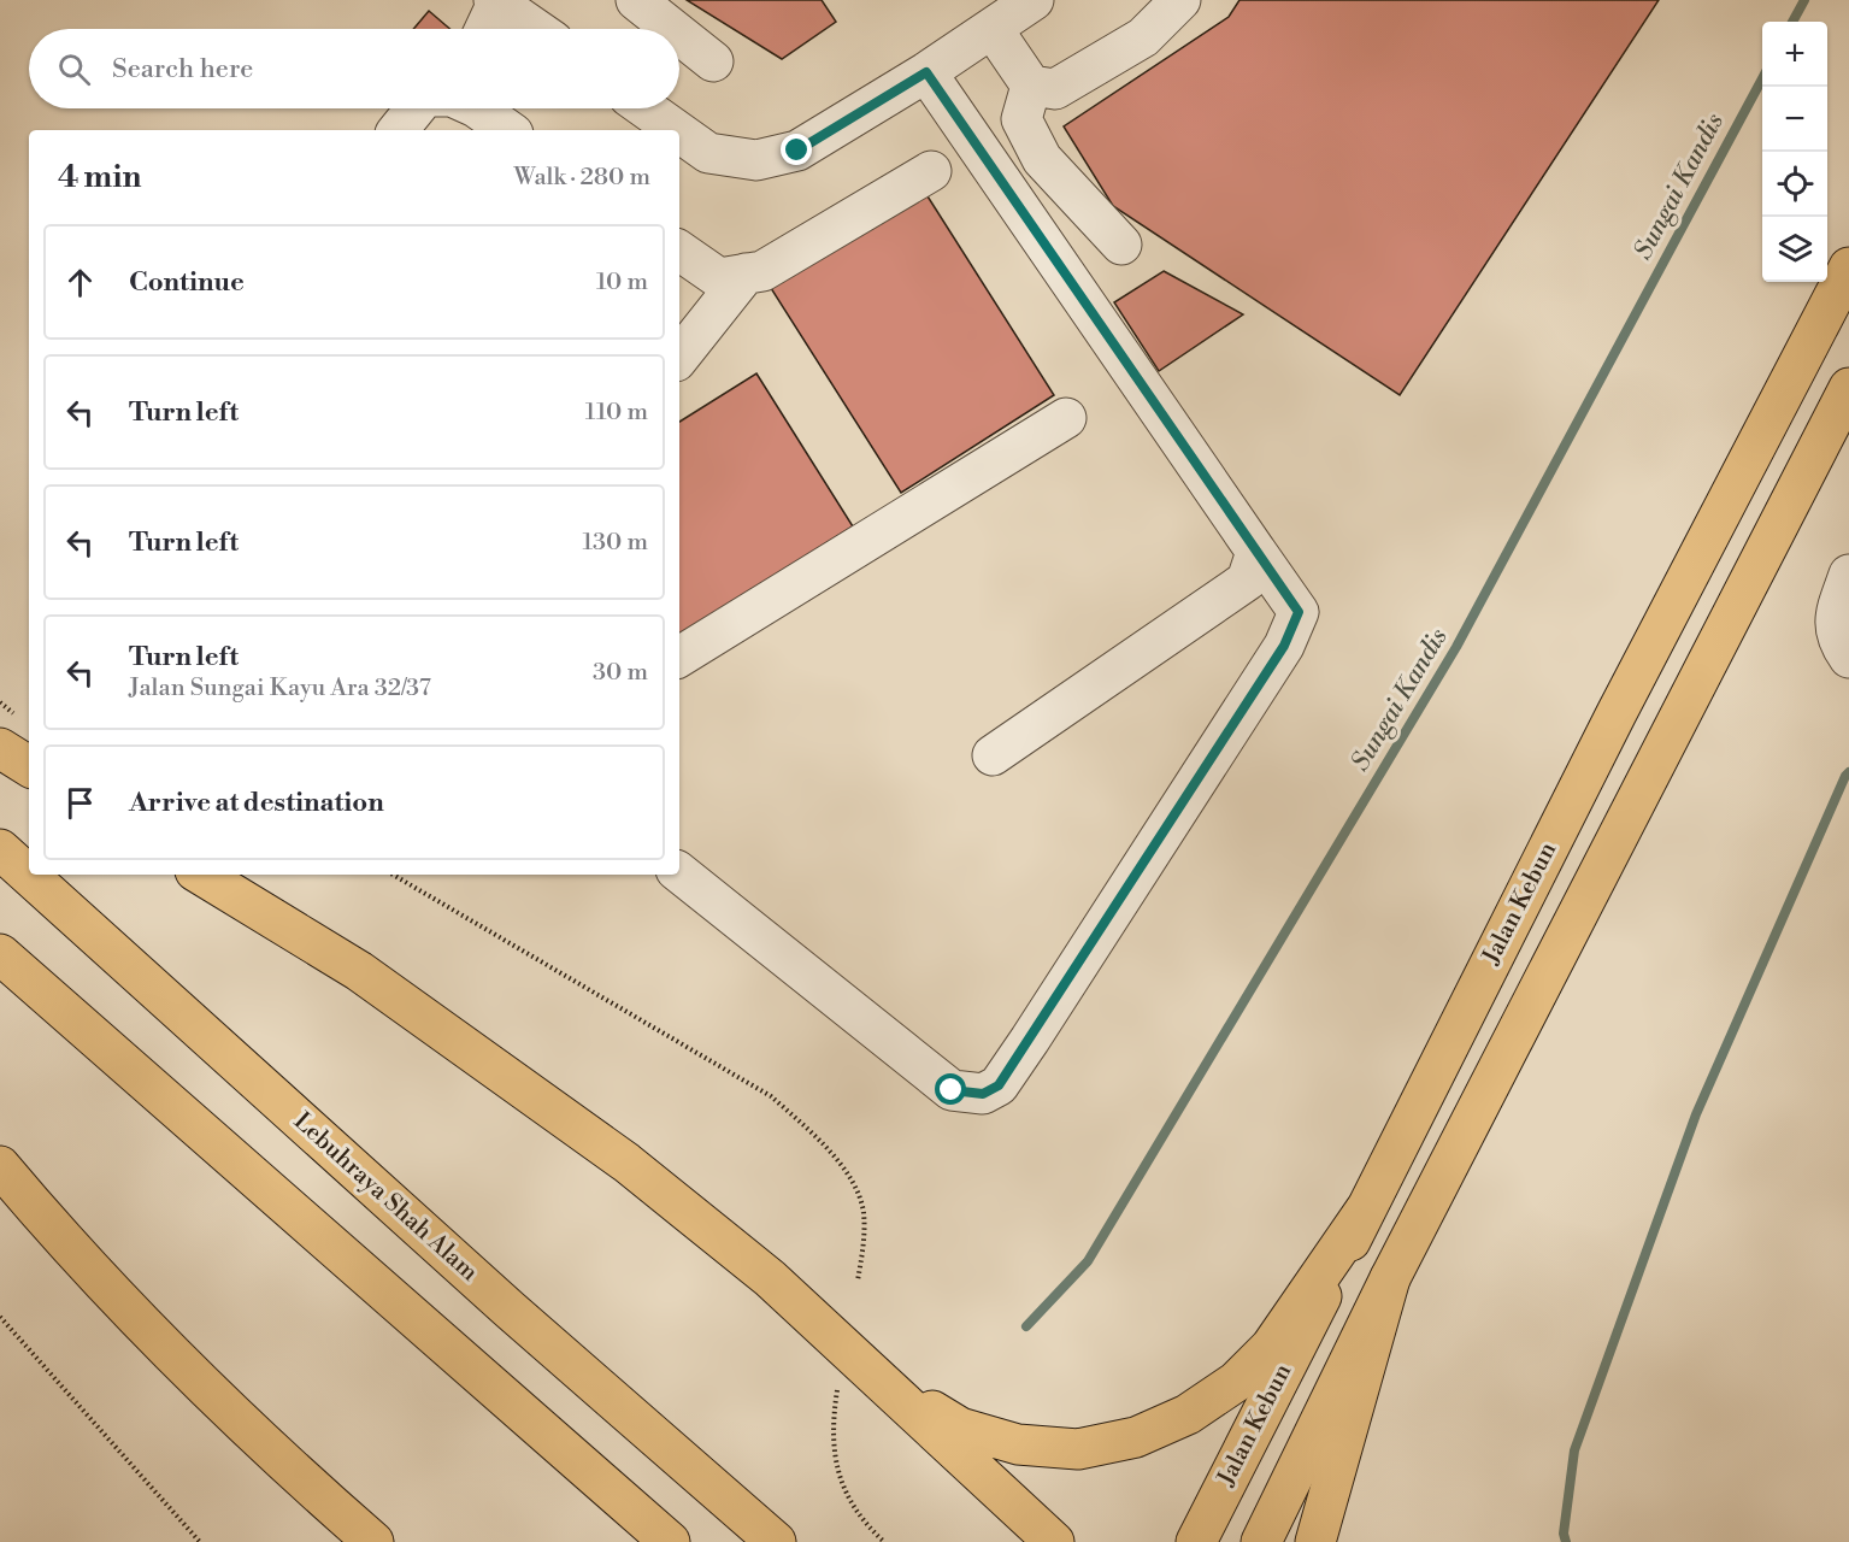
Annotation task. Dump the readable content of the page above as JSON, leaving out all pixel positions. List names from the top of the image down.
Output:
{
  "streets": {
    "main road": ["Jalan Kebun", "Lebuhraya Shah Alam"]
  },
  "water": ["Sungai Kandis"],
  "page": {
    "map_buttons": ["+", "−"],
    "search": "Search here",
    "heading": ["4 min", "Walk · 280 m"],
    "list": [
      ["Continue", "10 m"],
      ["Turn left", "110 m"],
      ["Turn left", "130 m"],
      ["Turn left", "Jalan Sungai Kayu Ara 32/37", "30 m"],
      "Arrive at destination"
    ]
  }
}
